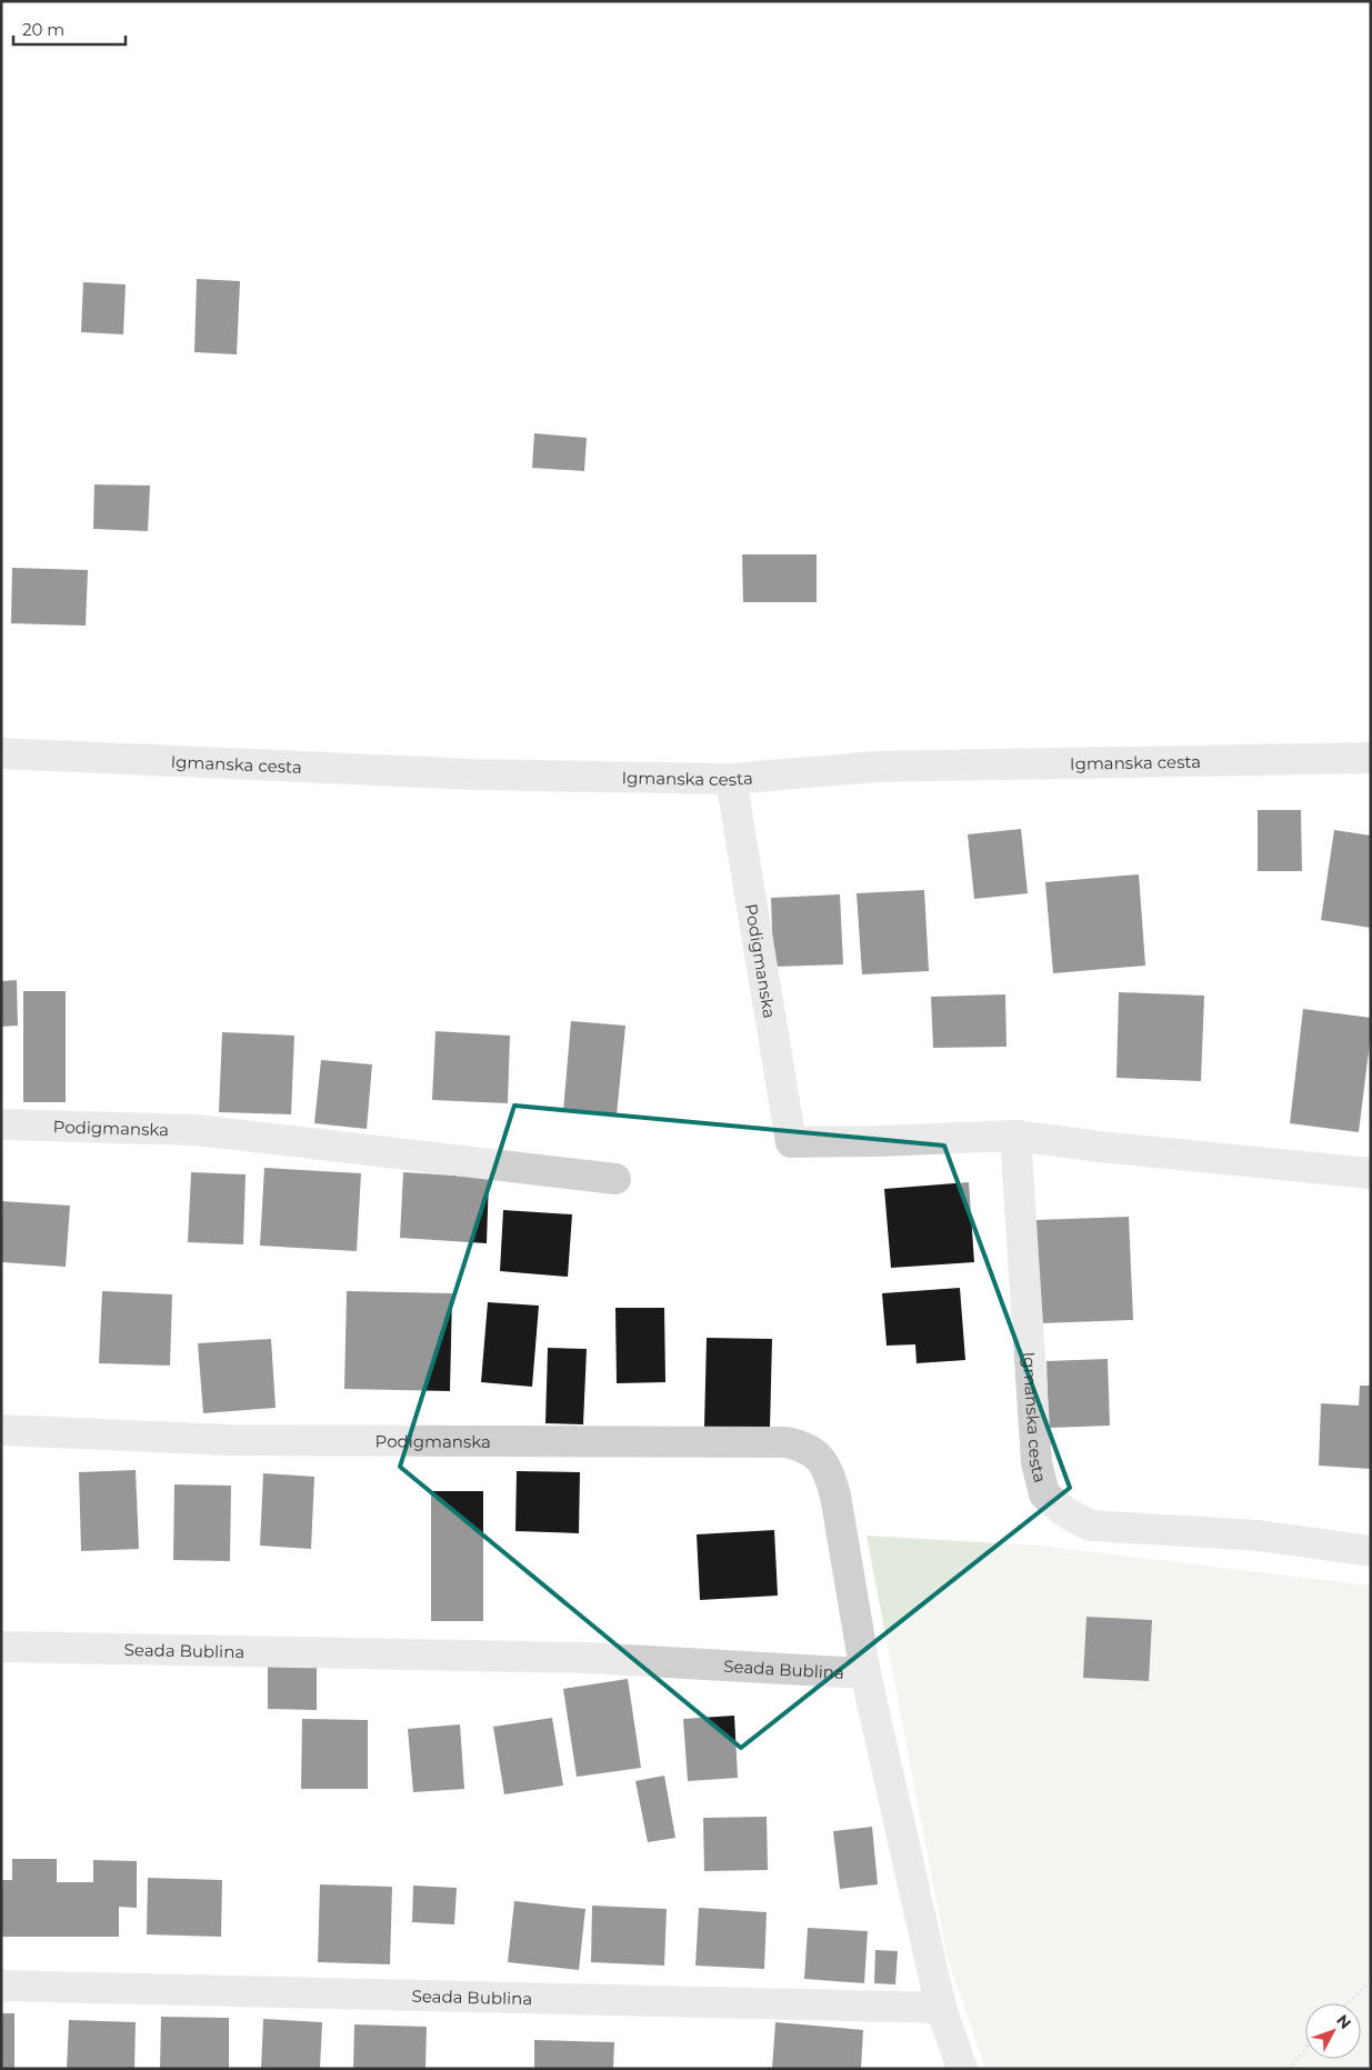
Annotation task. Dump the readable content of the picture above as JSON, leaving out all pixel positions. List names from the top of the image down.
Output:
{
  "streets": {
    "street": ["Igmanska cesta", "Podigmanska", "Seada Bublina"]
  },
  "crossings": [
    ["Igmanska cesta", "Podigmanska"],
    ["Podigmanska", "Seada Bublina"]
  ],
  "scale_bar": "20 m",
  "north": "top right"
}
